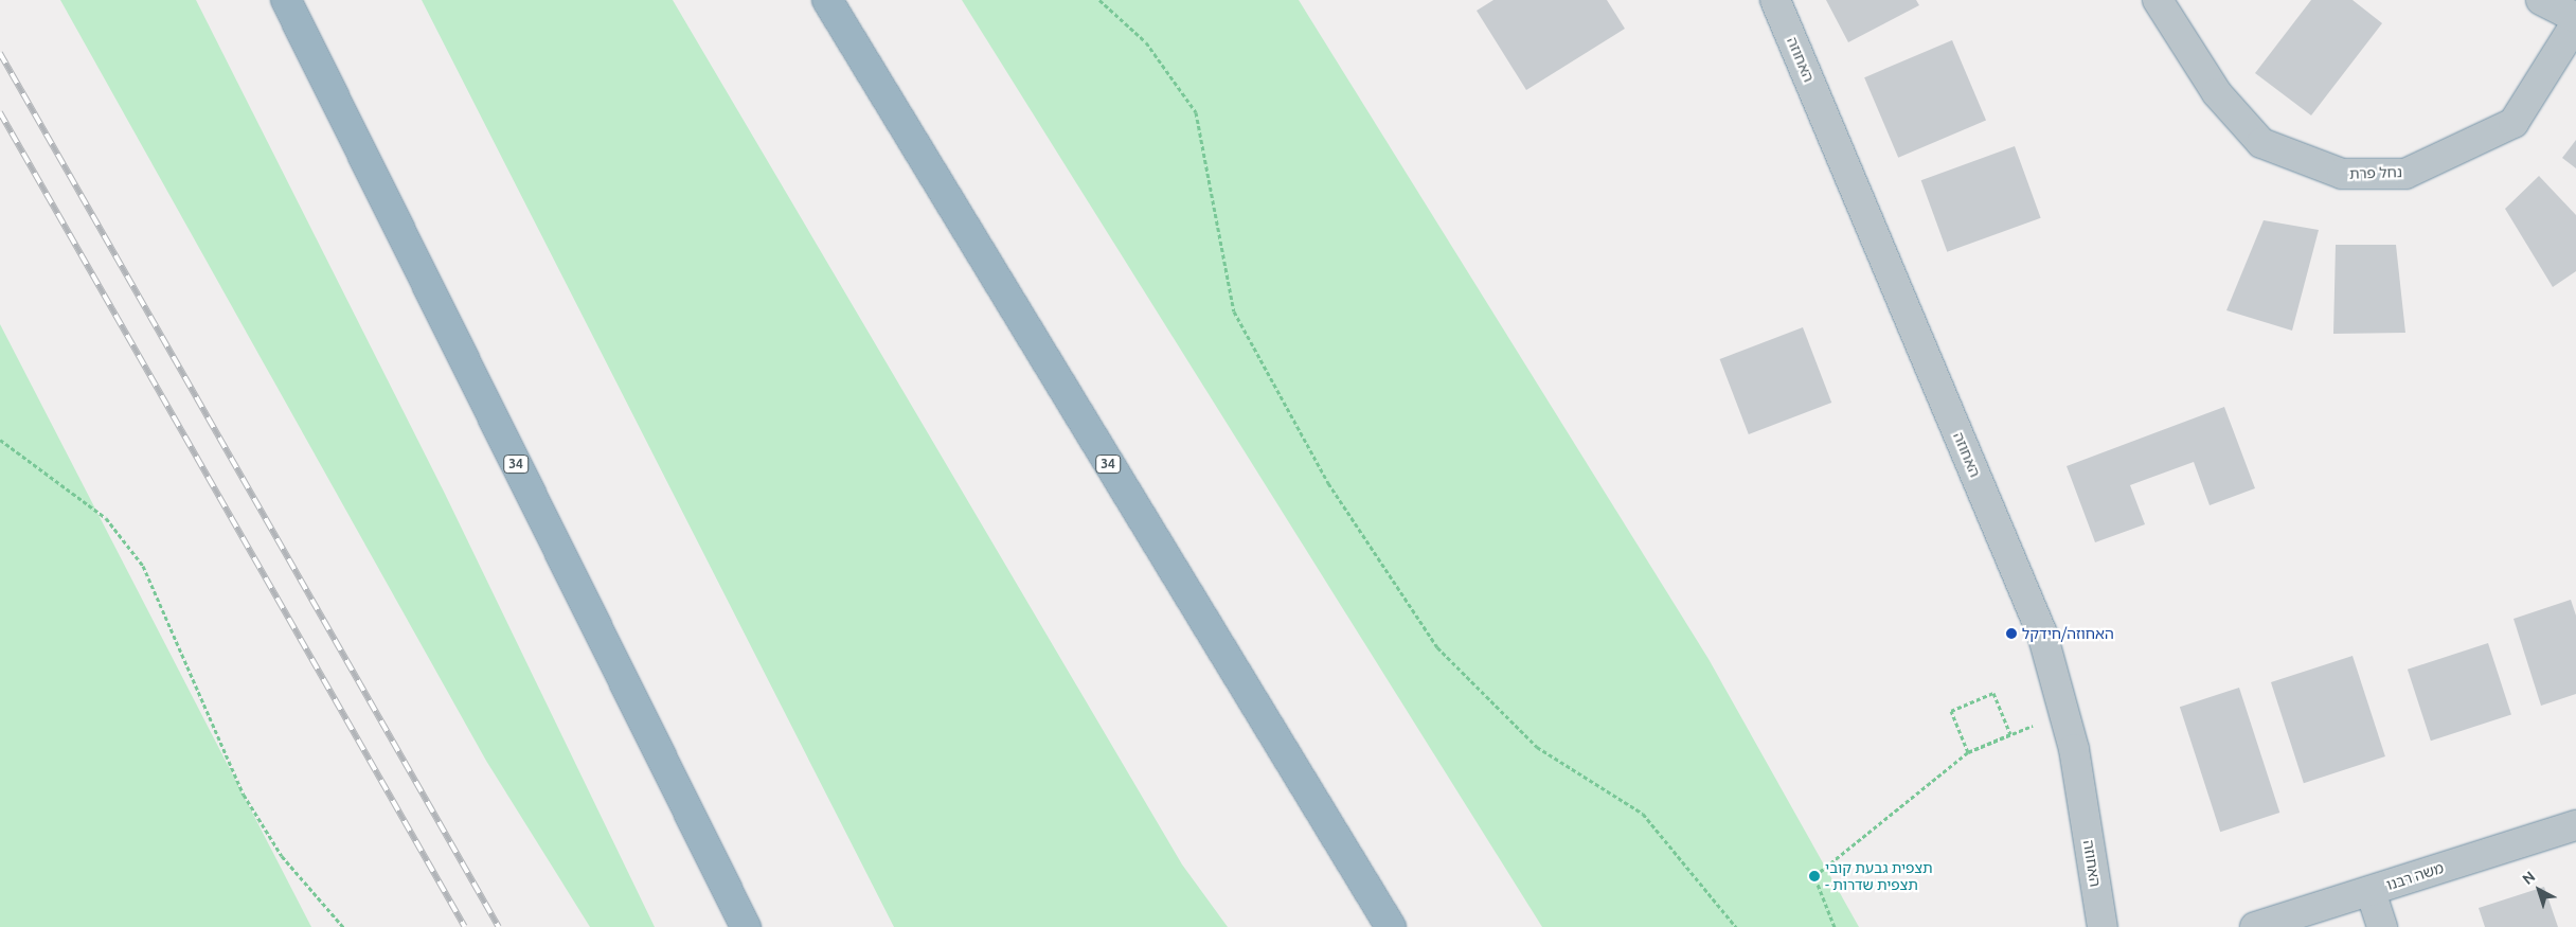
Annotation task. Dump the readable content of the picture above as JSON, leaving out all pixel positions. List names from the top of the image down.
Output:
{
  "streets": {
    "highway": ["34"],
    "street": ["האחוזה", "נחל פרת", "משה רבנו"]
  },
  "places": ["האחוזה/חידקל", "תצפית גבעת קובי - תצפית שדרות"],
  "north": "top left"
}
